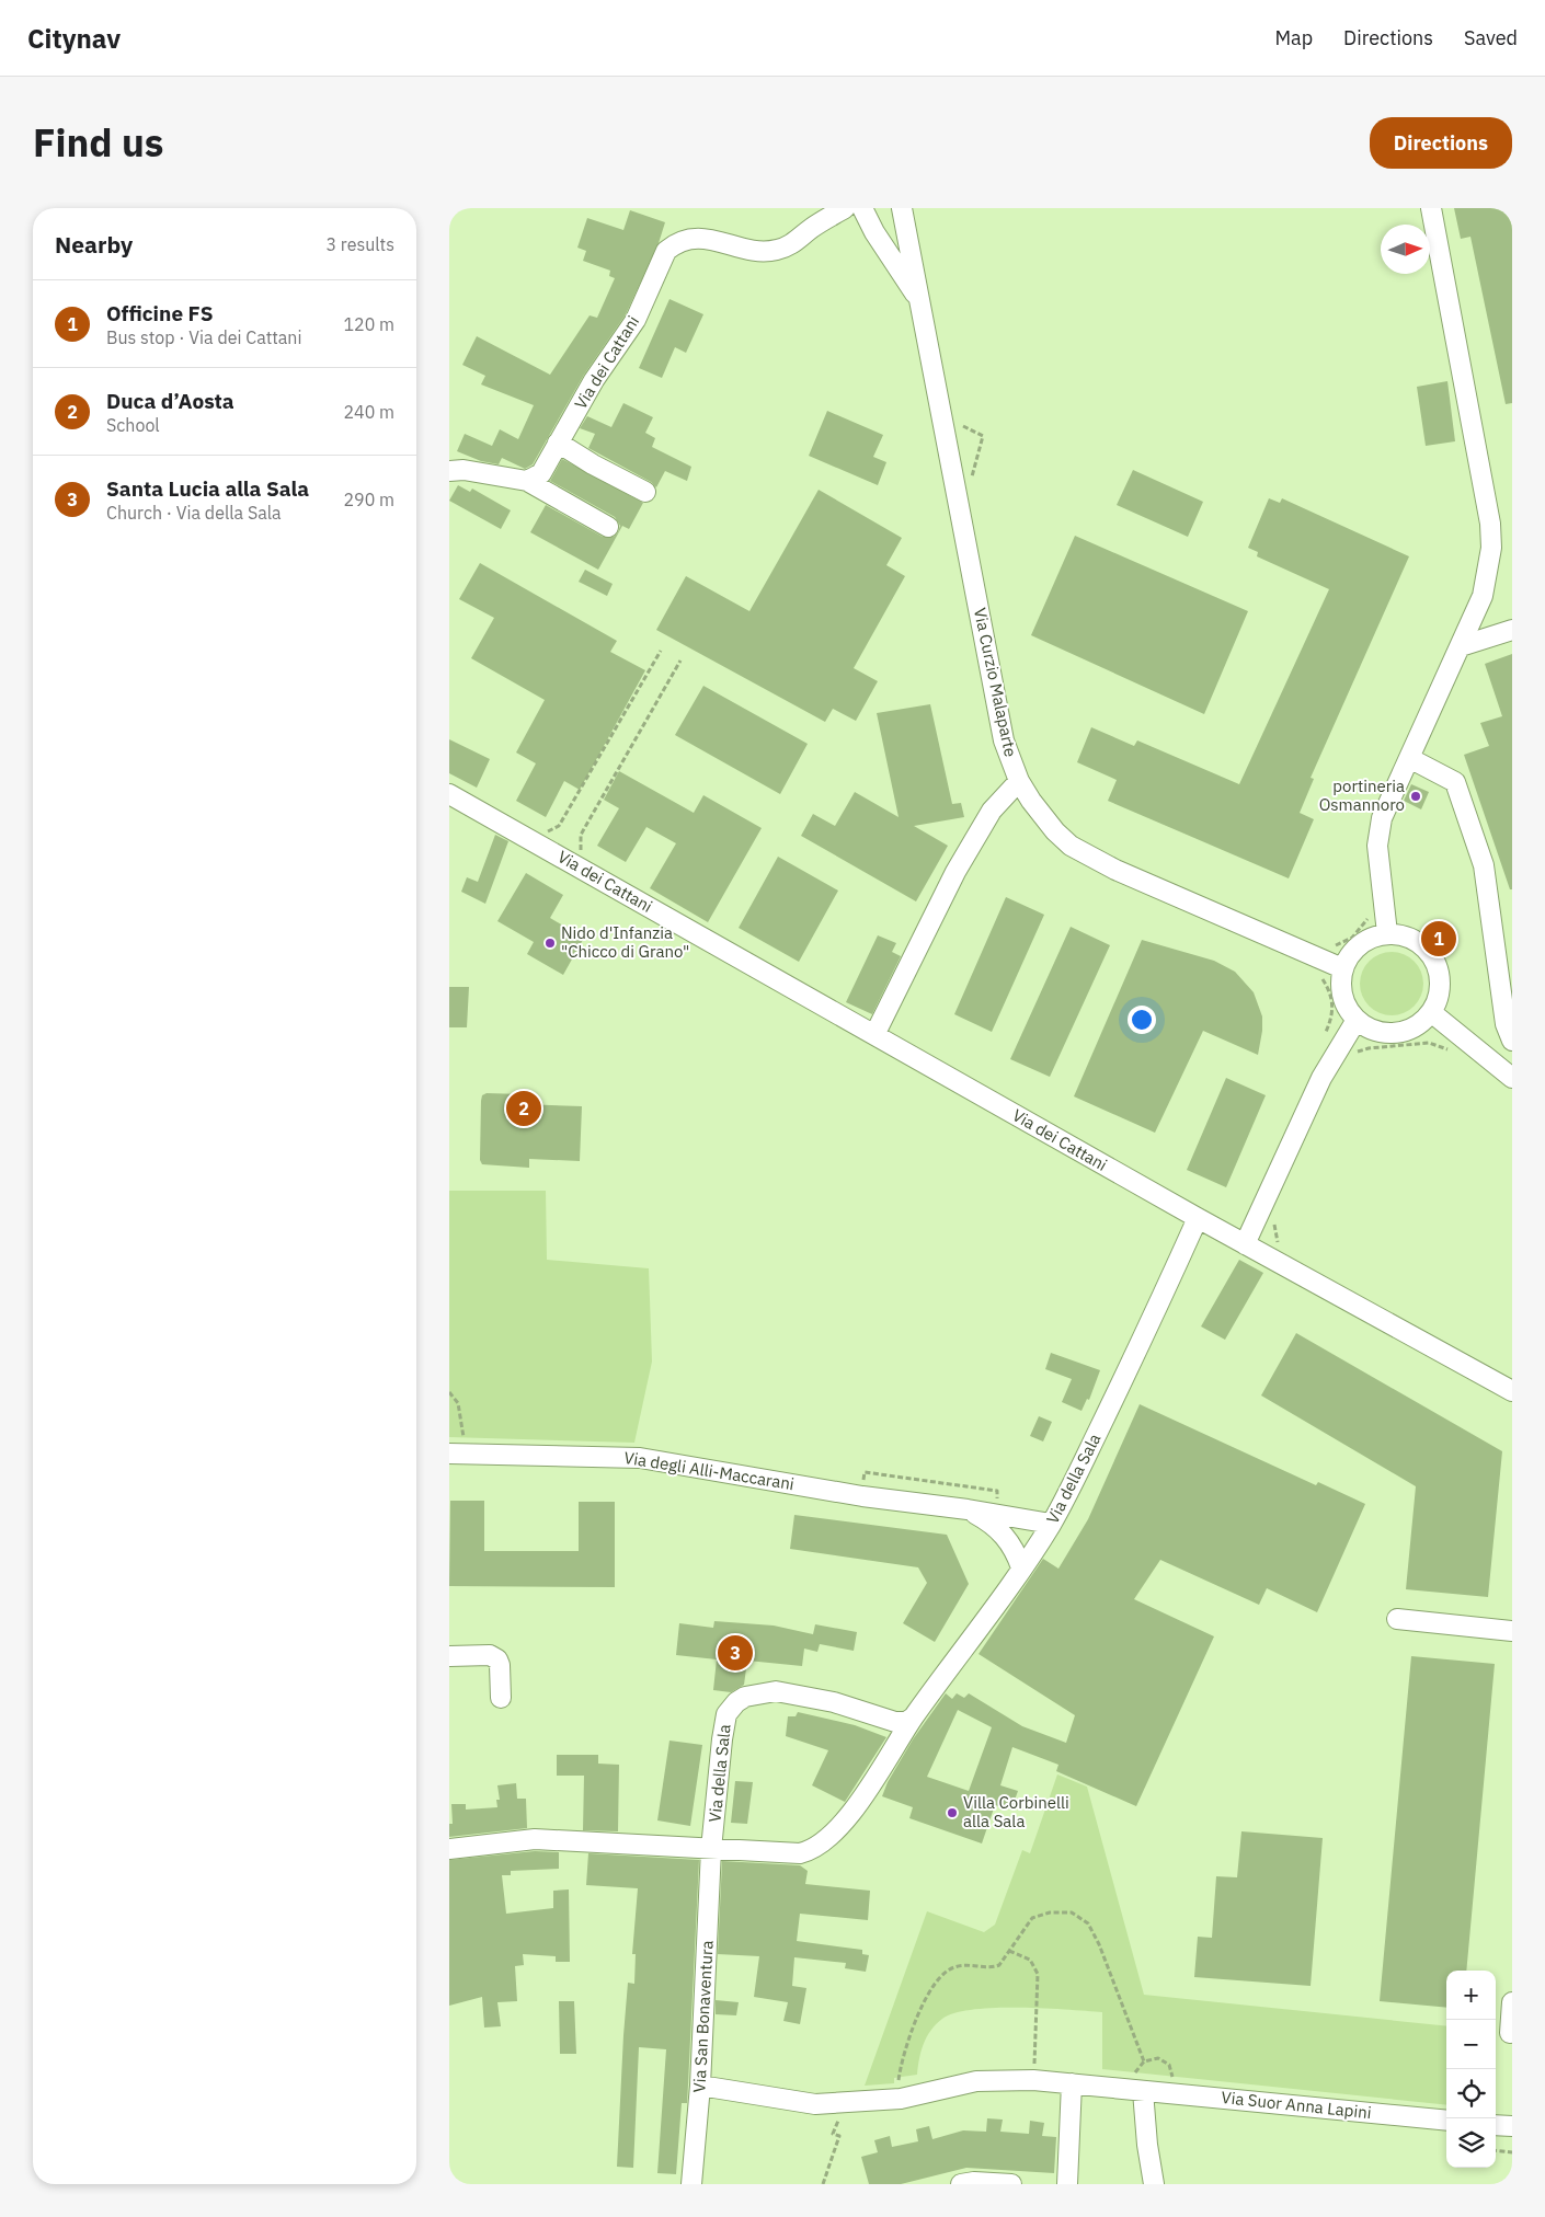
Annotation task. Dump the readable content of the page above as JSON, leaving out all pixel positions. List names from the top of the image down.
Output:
{
  "streets": {
    "street": [
      "Via dei Cattani",
      "Via Curzio Malaparte",
      "Via degli Alli-Maccarani",
      "Via della Sala",
      "Via San Bonaventura",
      "Via Suor Anna Lapini"
    ]
  },
  "crossings": [
    ["Via dei Cattani", "Via della Sala"],
    ["Via degli Alli-Maccarani", "Via della Sala"],
    ["Via della Sala", "Via San Bonaventura"],
    ["Via San Bonaventura", "Via Suor Anna Lapini"]
  ],
  "places": ["portineria Osmannoro", "Nido d'Infanzia \"Chicco di Grano\"", "Villa Corbinelli alla Sala"],
  "north": "right",
  "page": {
    "header": "Citynav",
    "nav": ["Map", "Directions", "Saved"],
    "title": "Find us",
    "buttons": "Directions",
    "heading": ["Nearby", "3 results"],
    "list": [
      {
        "mark": "1",
        "name": "Officine FS",
        "note": "Bus stop · Via dei Cattani",
        "value": "120 m"
      },
      {
        "mark": "2",
        "name": "Duca d’Aosta",
        "note": "School",
        "value": "240 m"
      },
      {
        "mark": "3",
        "name": "Santa Lucia alla Sala",
        "note": "Church · Via della Sala",
        "value": "290 m"
      }
    ],
    "pins": ["1", "2", "3"],
    "map_buttons": ["+", "−"]
  }
}
